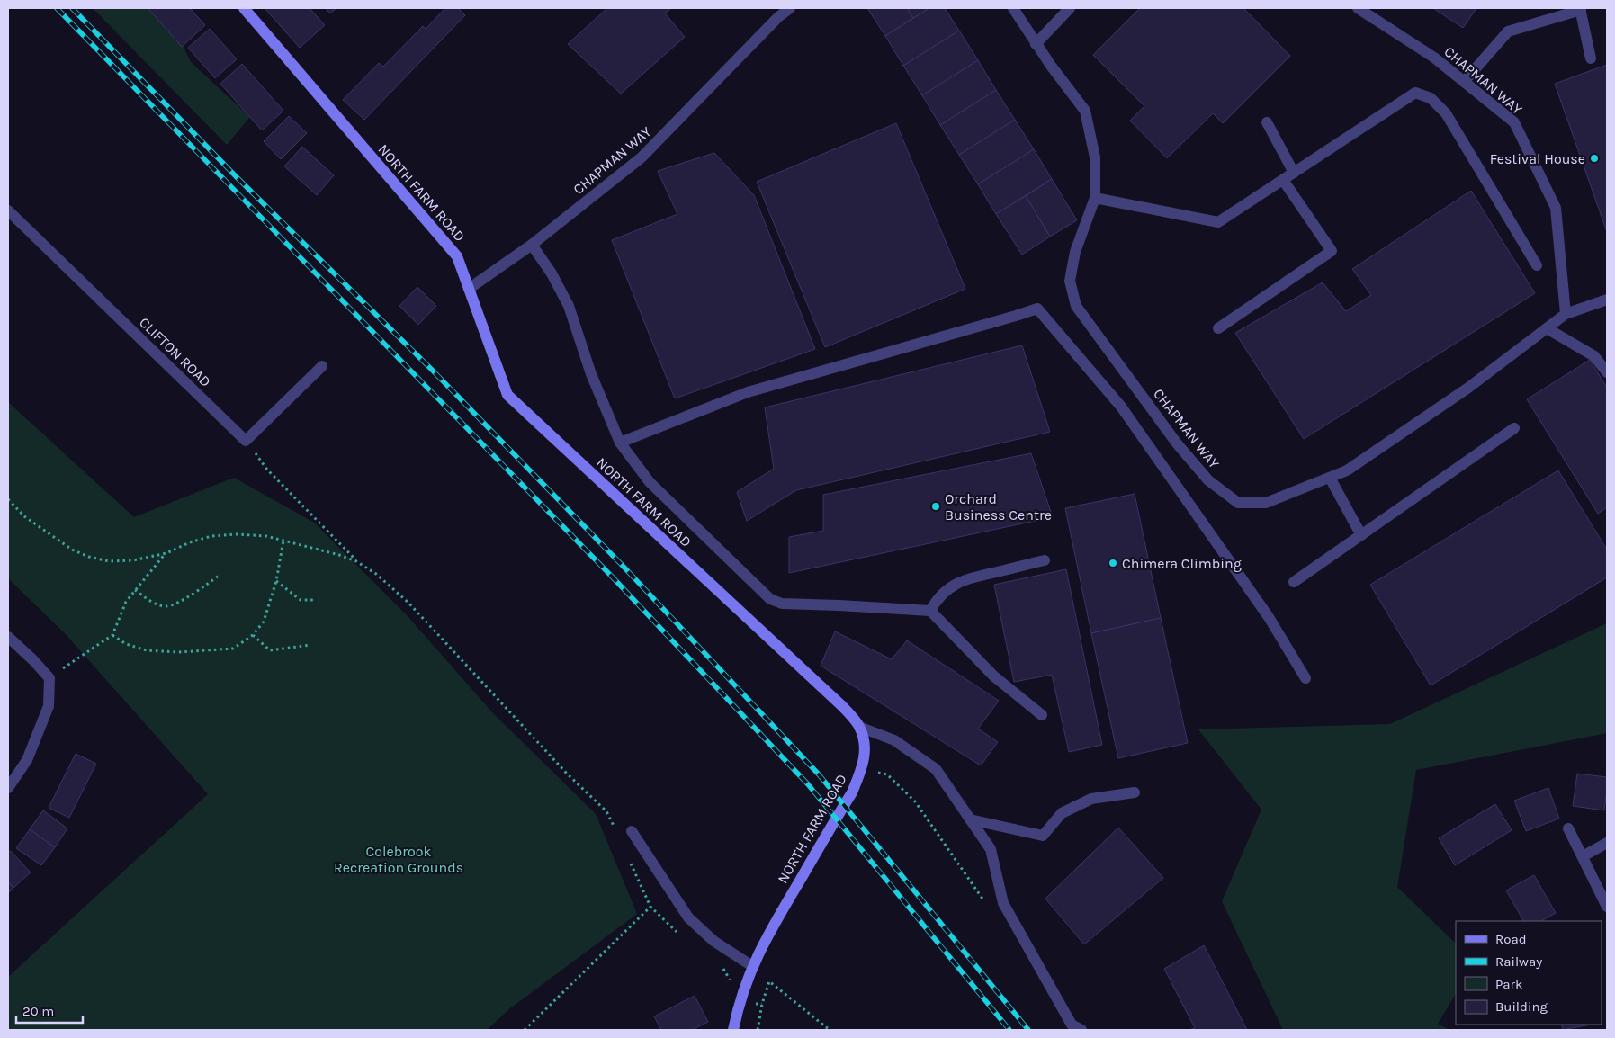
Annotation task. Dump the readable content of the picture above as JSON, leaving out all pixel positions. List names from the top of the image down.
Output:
{
  "streets": {
    "street": ["CHAPMAN WAY", "NORTH FARM ROAD", "CLIFTON ROAD"]
  },
  "crossings": [
    ["CHAPMAN WAY", "NORTH FARM ROAD"]
  ],
  "parks": ["Colebrook Recreation Grounds"],
  "places": ["Festival House", "Orchard Business Centre", "Chimera Climbing"],
  "legend": [
    "Road",
    "Railway",
    "Park",
    "Building"
  ],
  "scale_bar": "20 m"
}
